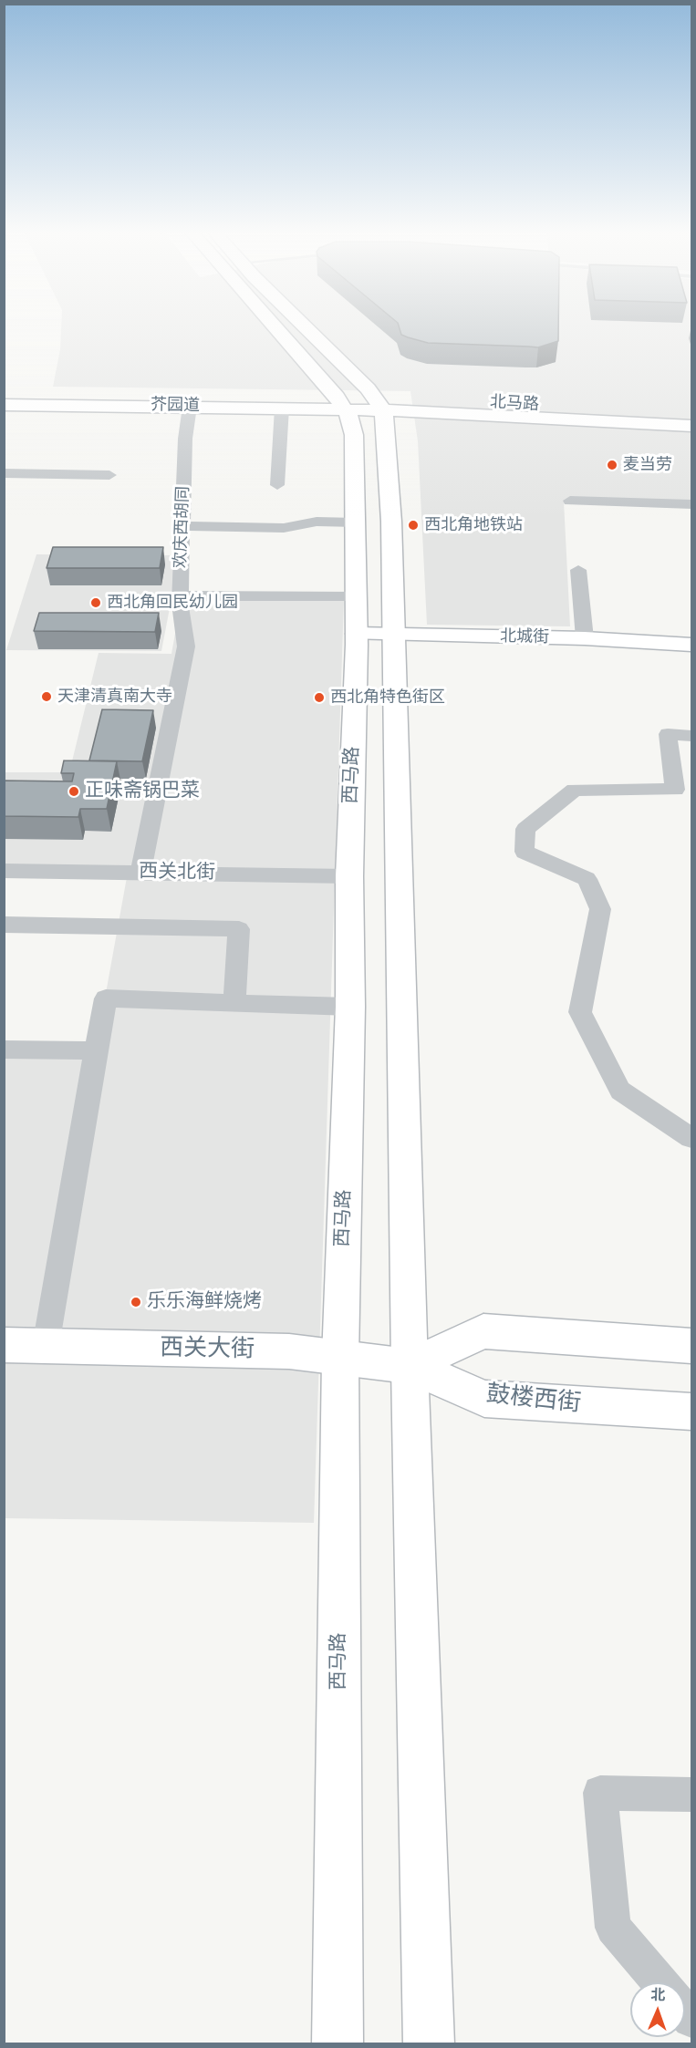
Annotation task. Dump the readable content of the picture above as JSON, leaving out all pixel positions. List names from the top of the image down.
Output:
{
  "streets": {
    "main road": [
      "北马路",
      "芥园道",
      "北城街",
      "西马路",
      "西关大街",
      "鼓楼西街"
    ],
    "street": ["欢庆西胡同", "西关北街"]
  },
  "crossings": [
    ["北马路", "芥园道"],
    ["北马路", "西马路"],
    ["芥园道", "欢庆西胡同"],
    ["芥园道", "西马路"],
    ["欢庆西胡同", "西关北街"],
    ["北城街", "西马路"],
    ["西马路", "西关北街"],
    ["西马路", "西关大街"],
    ["西关大街", "鼓楼西街"]
  ],
  "places": [
    "麦当劳",
    "西北角地铁站",
    "西北角回民幼儿园",
    "天津清真南大寺",
    "西北角特色街区",
    "正味斋锅巴菜",
    "乐乐海鲜烧烤"
  ],
  "north": "top"
}
